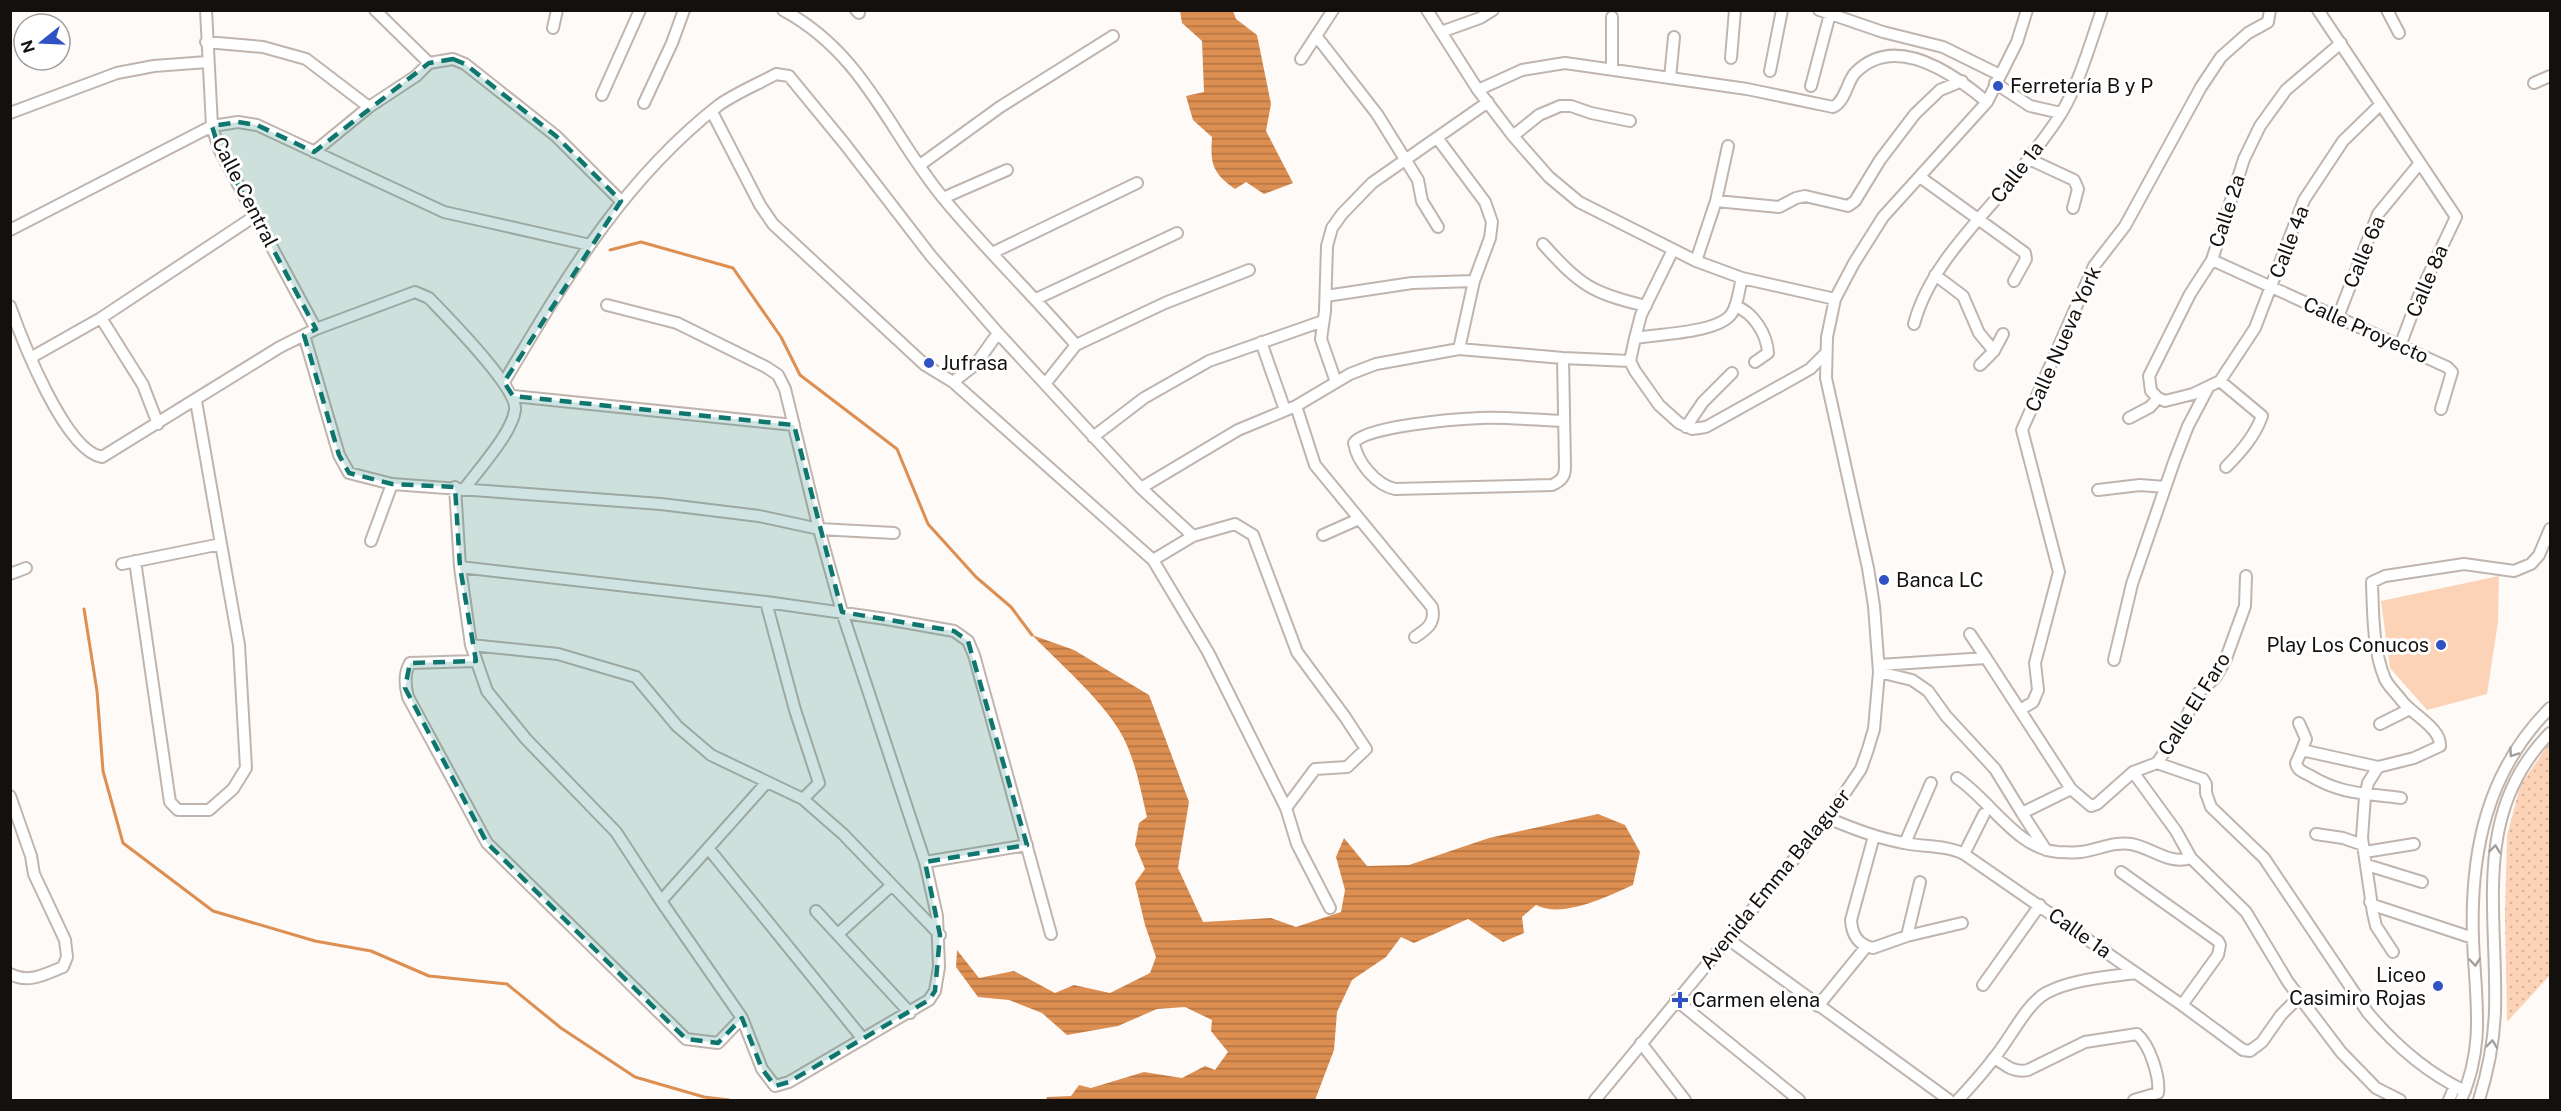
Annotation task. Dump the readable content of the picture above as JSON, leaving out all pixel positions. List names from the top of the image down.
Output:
{
  "streets": {
    "street": [
      "Calle 1a",
      "Calle Central",
      "Calle 2a",
      "Calle 4a",
      "Calle 6a",
      "Calle 8a",
      "Calle Proyecto",
      "Calle Nueva York",
      "Calle El Faro",
      "Avenida Emma Balaguer"
    ]
  },
  "crossings": [
    ["Calle 1a", "Avenida Emma Balaguer"],
    ["Calle 2a", "Calle 4a"],
    ["Calle 2a", "Calle Proyecto"],
    ["Calle 4a", "Calle Proyecto"],
    ["Calle 6a", "Calle 8a"],
    ["Calle 6a", "Calle Proyecto"],
    ["Calle 8a", "Calle Proyecto"]
  ],
  "places": {
    "other": [
      "Ferretería B y P",
      "Jufrasa",
      "Banca LC",
      "Play Los Conucos",
      "Liceo Casimiro Rojas"
    ],
    "health": ["Carmen elena"]
  },
  "north": "left"
}
